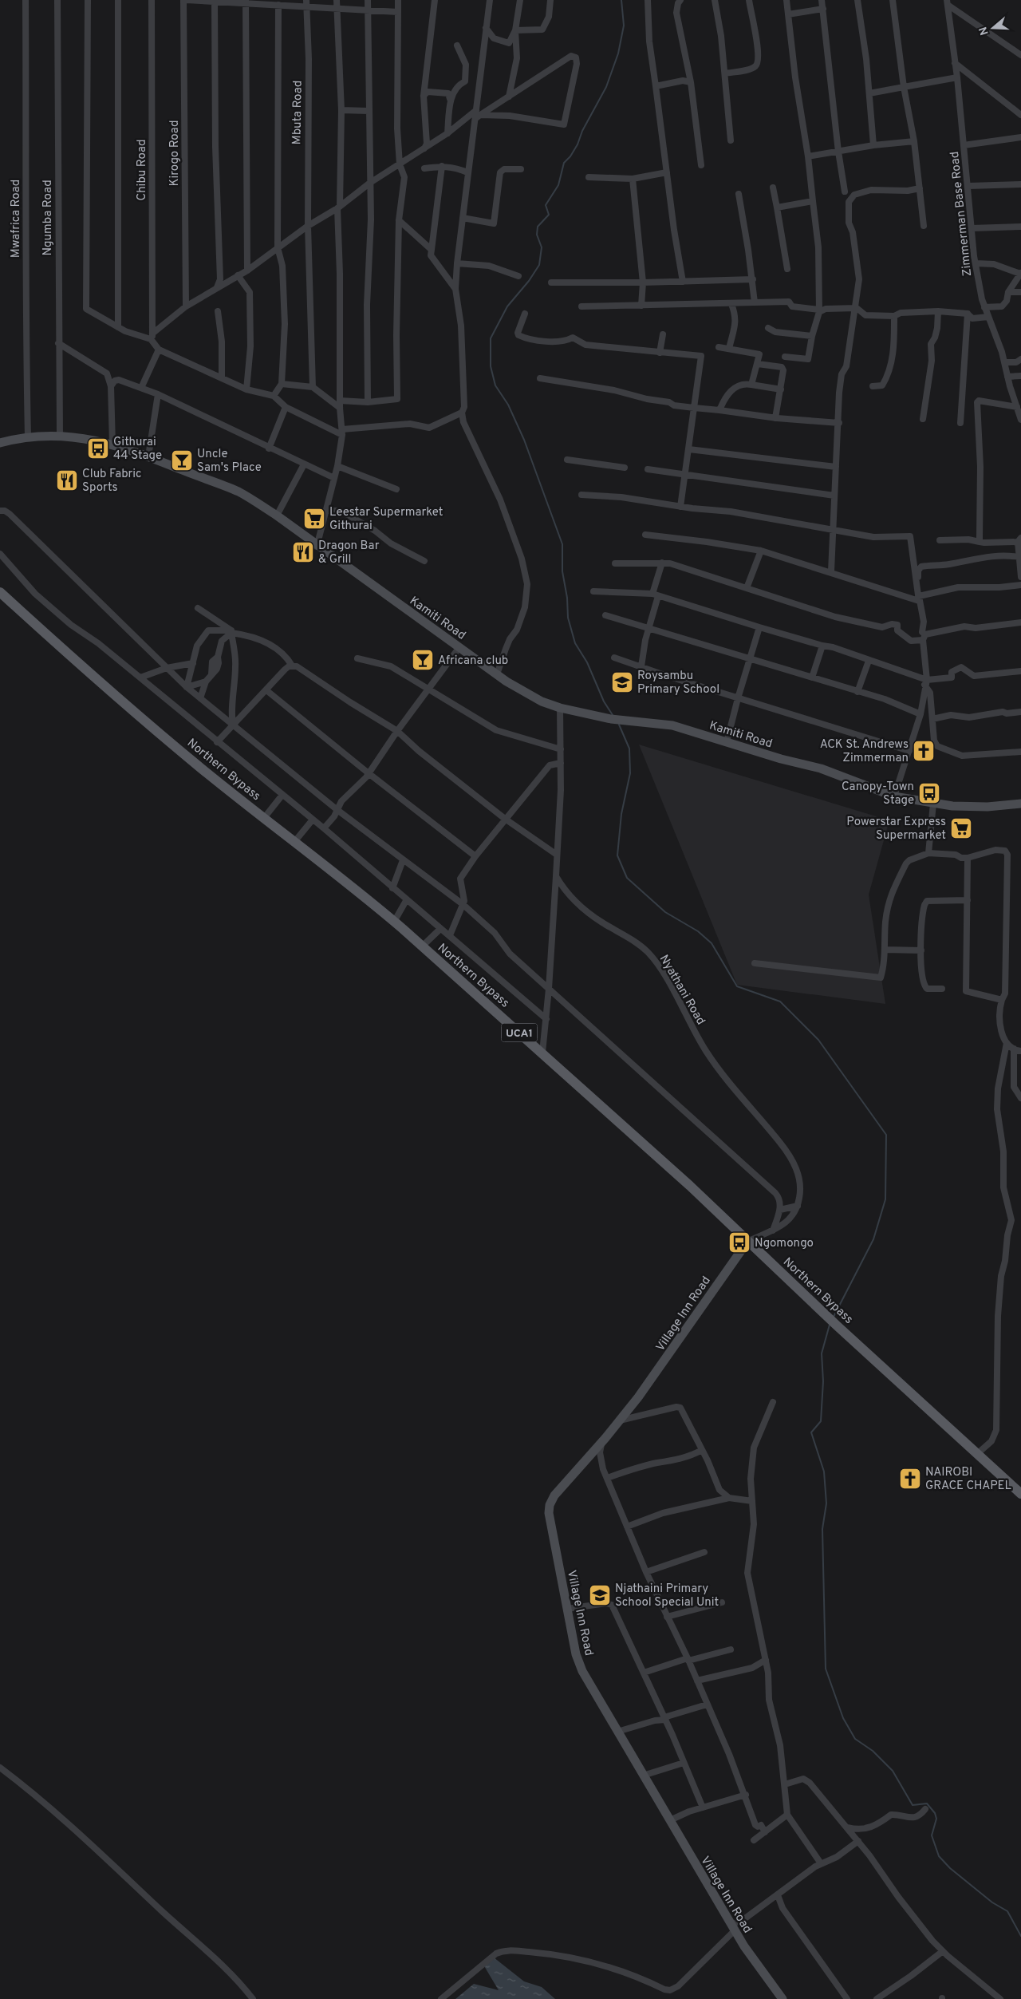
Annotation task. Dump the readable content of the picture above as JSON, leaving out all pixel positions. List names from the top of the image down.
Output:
{
  "streets": {
    "main road": [
      "Kamiti Road",
      "Northern Bypass",
      "UCA1",
      "Village Inn Road"
    ],
    "street": [
      "Mbuta Road",
      "Kirogo Road",
      "Chibu Road",
      "Zimmerman Base Road",
      "Ngumba Road",
      "Mwafrica Road",
      "Nyathani Road"
    ]
  },
  "crossings": [
    ["Ngumba Road", "Kamiti Road"],
    ["Mwafrica Road", "Kamiti Road"],
    ["Northern Bypass", "Nyathani Road"],
    ["Northern Bypass", "Village Inn Road"],
    ["Nyathani Road", "Village Inn Road"]
  ],
  "places": {
    "bus stop": ["Githurai 44 Stage", "Canopy-Town Stage", "Ngomongo"],
    "bar": ["Uncle Sam's Place", "Africana club"],
    "restaurant": ["Club Fabric Sports", "Dragon Bar & Grill"],
    "supermarket": ["Leestar Supermarket Githurai", "Powerstar Express Supermarket"],
    "school or university": ["Roysambu Primary School", "Njathaini Primary School Special Unit"],
    "church": ["ACK St. Andrews Zimmerman", "NAIROBI GRACE CHAPEL"]
  },
  "north": "left"
}
